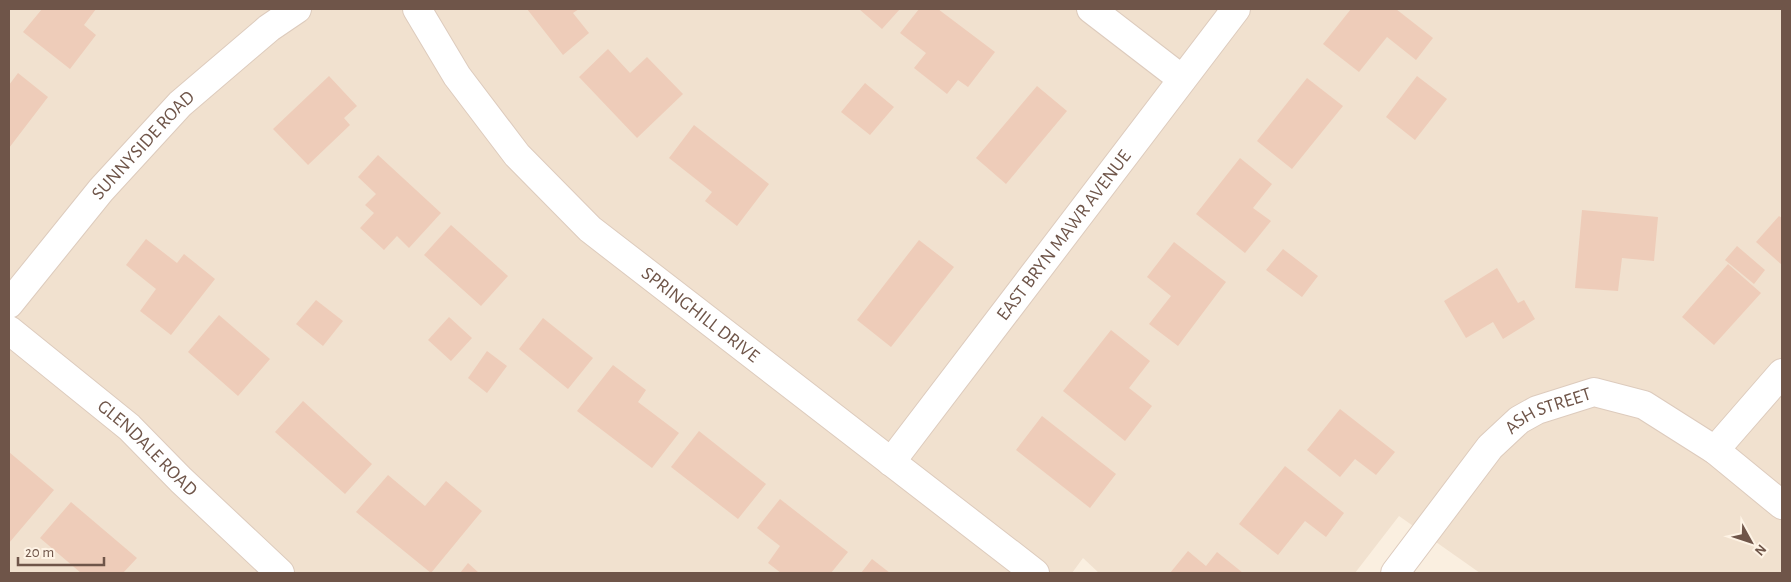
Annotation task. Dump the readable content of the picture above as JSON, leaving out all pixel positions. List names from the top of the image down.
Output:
{
  "streets": {
    "street": [
      "SUNNYSIDE ROAD",
      "EAST BRYN MAWR AVENUE",
      "SPRINGHILL DRIVE",
      "ASH STREET",
      "GLENDALE ROAD"
    ]
  },
  "crossings": [
    ["EAST BRYN MAWR AVENUE", "SPRINGHILL DRIVE"]
  ],
  "scale_bar": "20 m",
  "north": "bottom right"
}
